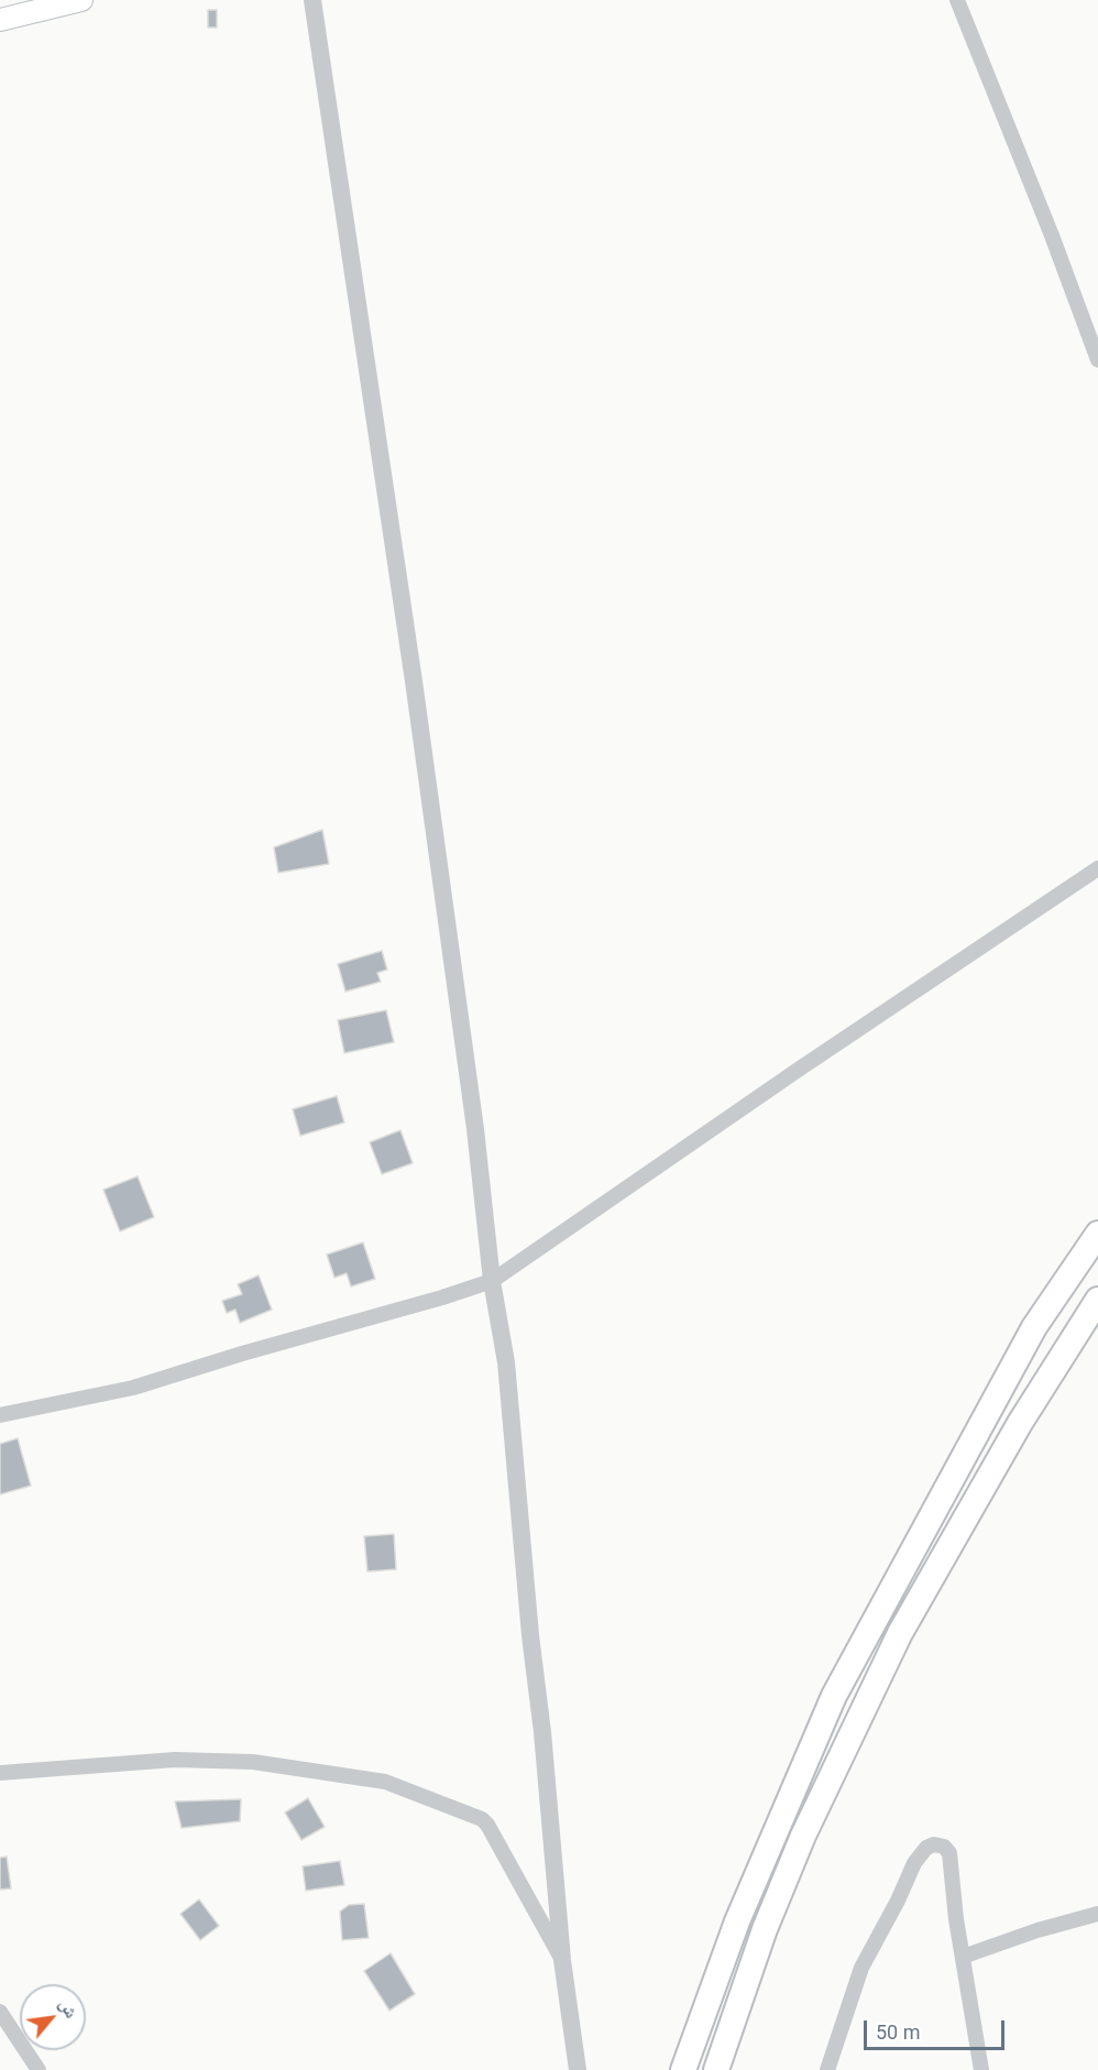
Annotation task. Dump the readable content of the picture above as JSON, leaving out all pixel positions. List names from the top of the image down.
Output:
{
  "scale_bar": "50 m",
  "north": "top right"
}
